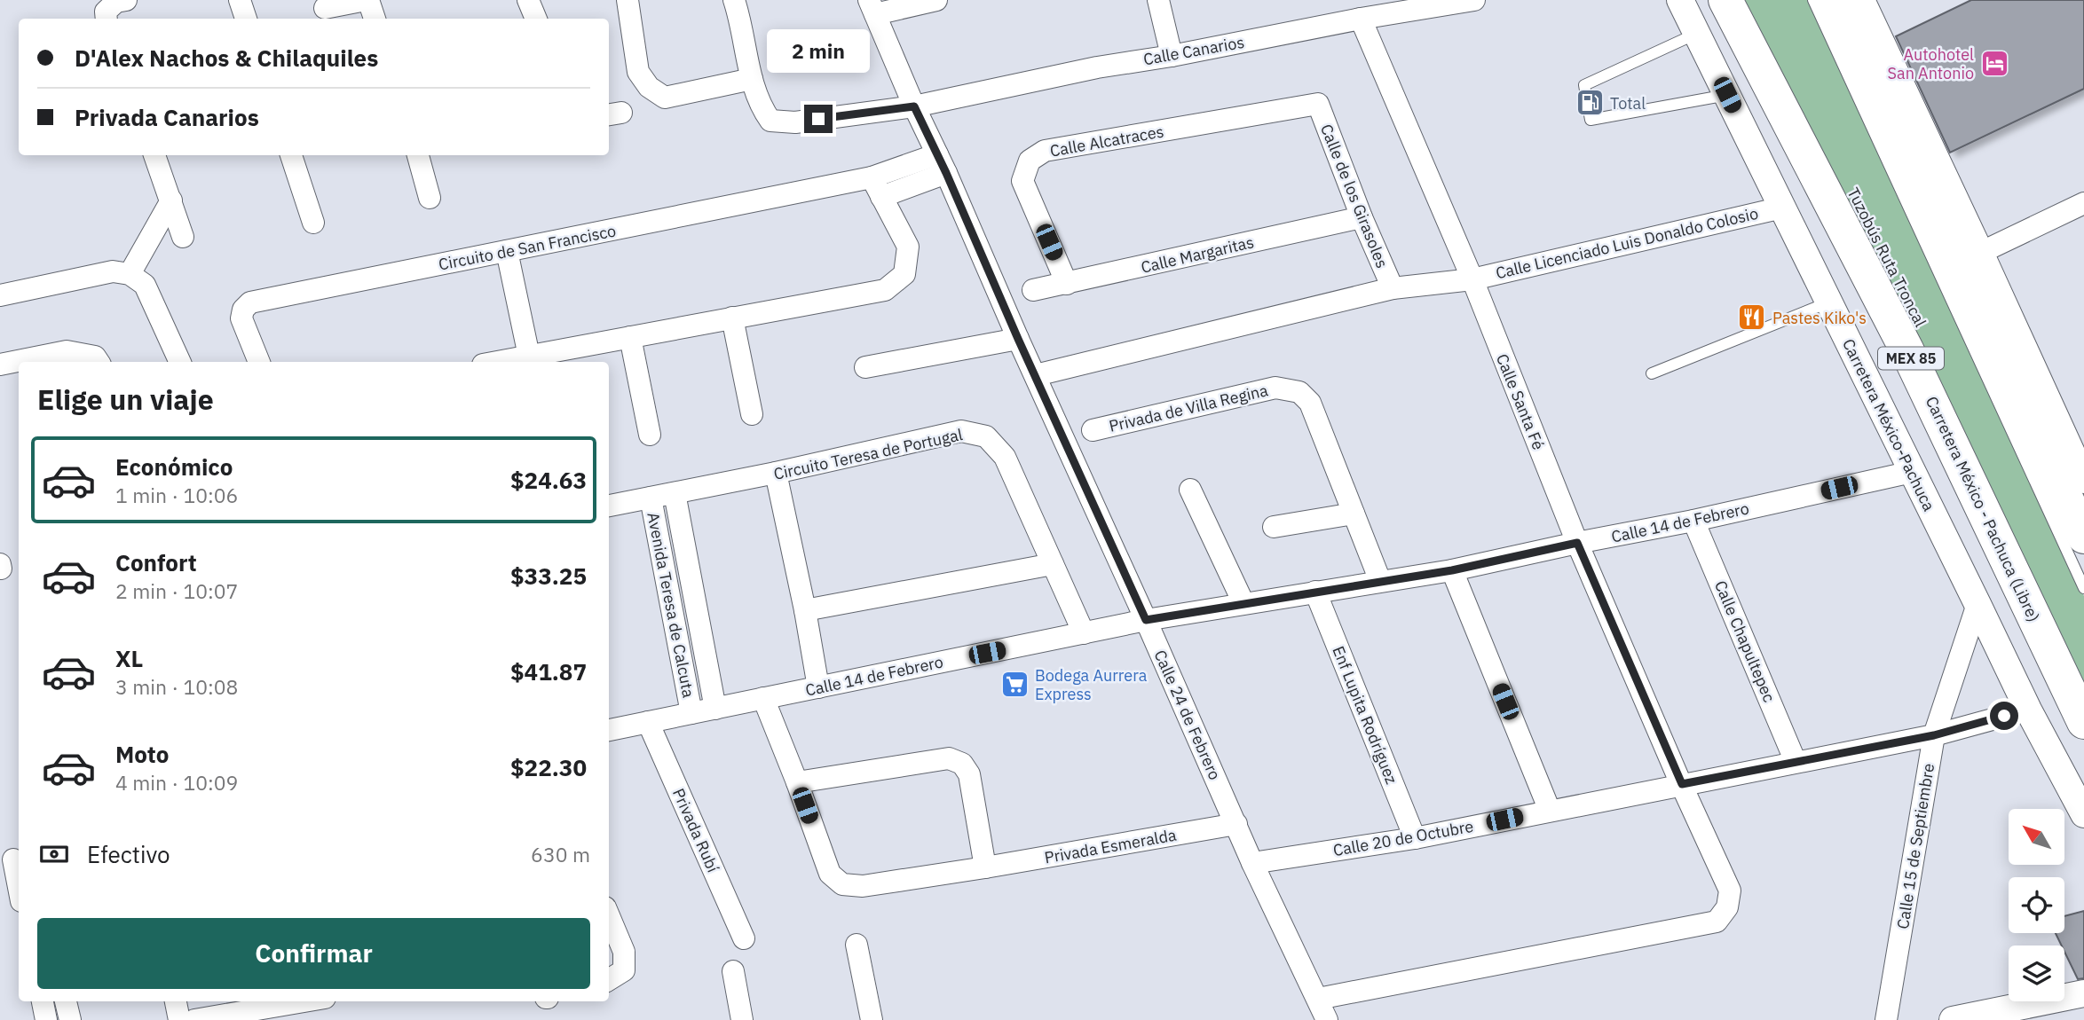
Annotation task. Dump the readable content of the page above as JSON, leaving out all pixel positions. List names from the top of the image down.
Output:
{
  "streets": {
    "highway": ["MEX 85", "Carretera México - Pachuca (Libre)"],
    "street": [
      "Calle Canarios",
      "Calle Alcatraces",
      "Calle de los Girasoles",
      "Calle Licenciado Luis Donaldo Colosio",
      "Circuito de San Francisco",
      "Calle Margaritas",
      "Calle Santa Fé",
      "Privada de Villa Regina",
      "Carretera México-Pachuca",
      "Circuito Teresa de Portugal",
      "Calle 14 de Febrero",
      "Avenida Teresa de Calcuta",
      "Calle Chapultepec",
      "Calle 24 de Febrero",
      "Enf Lupita Rodríguez",
      "Privada Rubí",
      "Calle 20 de Octubre",
      "Privada Esmeralda",
      "Calle 15 de Septiembre"
    ],
    "lane": ["Tuzobús Ruta Troncal"]
  },
  "crossings": [
    ["Calle Canarios", "Calle Santa Fé"],
    ["Calle Canarios", "Calle 24 de Febrero"],
    ["Calle Alcatraces", "Calle de los Girasoles"],
    ["Calle Alcatraces", "Calle Margaritas"],
    ["Calle de los Girasoles", "Calle Licenciado Luis Donaldo Colosio"],
    ["Calle de los Girasoles", "Calle Margaritas"],
    ["Calle Licenciado Luis Donaldo Colosio", "Calle Santa Fé"],
    ["Calle Licenciado Luis Donaldo Colosio", "Carretera México-Pachuca"],
    ["Calle Licenciado Luis Donaldo Colosio", "Calle 24 de Febrero"],
    ["Circuito de San Francisco", "Calle 24 de Febrero"],
    ["Calle Santa Fé", "Calle 14 de Febrero"],
    ["Calle Santa Fé", "Calle 24 de Febrero"],
    ["Calle Santa Fé", "Calle 20 de Octubre"],
    ["Privada de Villa Regina", "Calle 14 de Febrero"],
    ["Carretera México-Pachuca", "Calle 14 de Febrero"],
    ["Carretera México-Pachuca", "Calle 20 de Octubre"],
    ["Carretera México-Pachuca", "Calle 15 de Septiembre"],
    ["Circuito Teresa de Portugal", "Calle 14 de Febrero"],
    ["Circuito Teresa de Portugal", "Avenida Teresa de Calcuta"],
    ["Calle 14 de Febrero", "Avenida Teresa de Calcuta"],
    ["Calle 14 de Febrero", "Calle Chapultepec"],
    ["Calle 14 de Febrero", "Calle 24 de Febrero"],
    ["Calle 14 de Febrero", "Enf Lupita Rodríguez"],
    ["Calle 14 de Febrero", "Privada Rubí"],
    ["Calle 14 de Febrero", "Privada Esmeralda"],
    ["Calle Chapultepec", "Calle 20 de Octubre"],
    ["Calle 24 de Febrero", "Calle 20 de Octubre"],
    ["Calle 24 de Febrero", "Privada Esmeralda"],
    ["Enf Lupita Rodríguez", "Calle 20 de Octubre"],
    ["Calle 20 de Octubre", "Calle 15 de Septiembre"]
  ],
  "places": {
    "hotel": ["Autohotel San Antonio"],
    "fuel station": ["Total"],
    "restaurant": ["Pastes Kiko's"],
    "supermarket": ["Bodega Aurrera Express"]
  },
  "north": "top left",
  "page": {
    "banner": ["D'Alex Nachos & Chilaquiles", "Privada Canarios"],
    "bubble": "2 min",
    "heading": "Elige un viaje",
    "list": [
      {
        "name": "Económico",
        "note": "1 min · 10:06",
        "value": "$24.63"
      },
      {
        "name": "Confort",
        "note": "2 min · 10:07",
        "value": "$33.25"
      },
      {
        "name": "XL",
        "note": "3 min · 10:08",
        "value": "$41.87"
      },
      {
        "name": "Moto",
        "note": "4 min · 10:09",
        "value": "$22.30"
      }
    ],
    "pay": ["Efectivo", "630 m"],
    "buttons": "Confirmar"
  }
}
